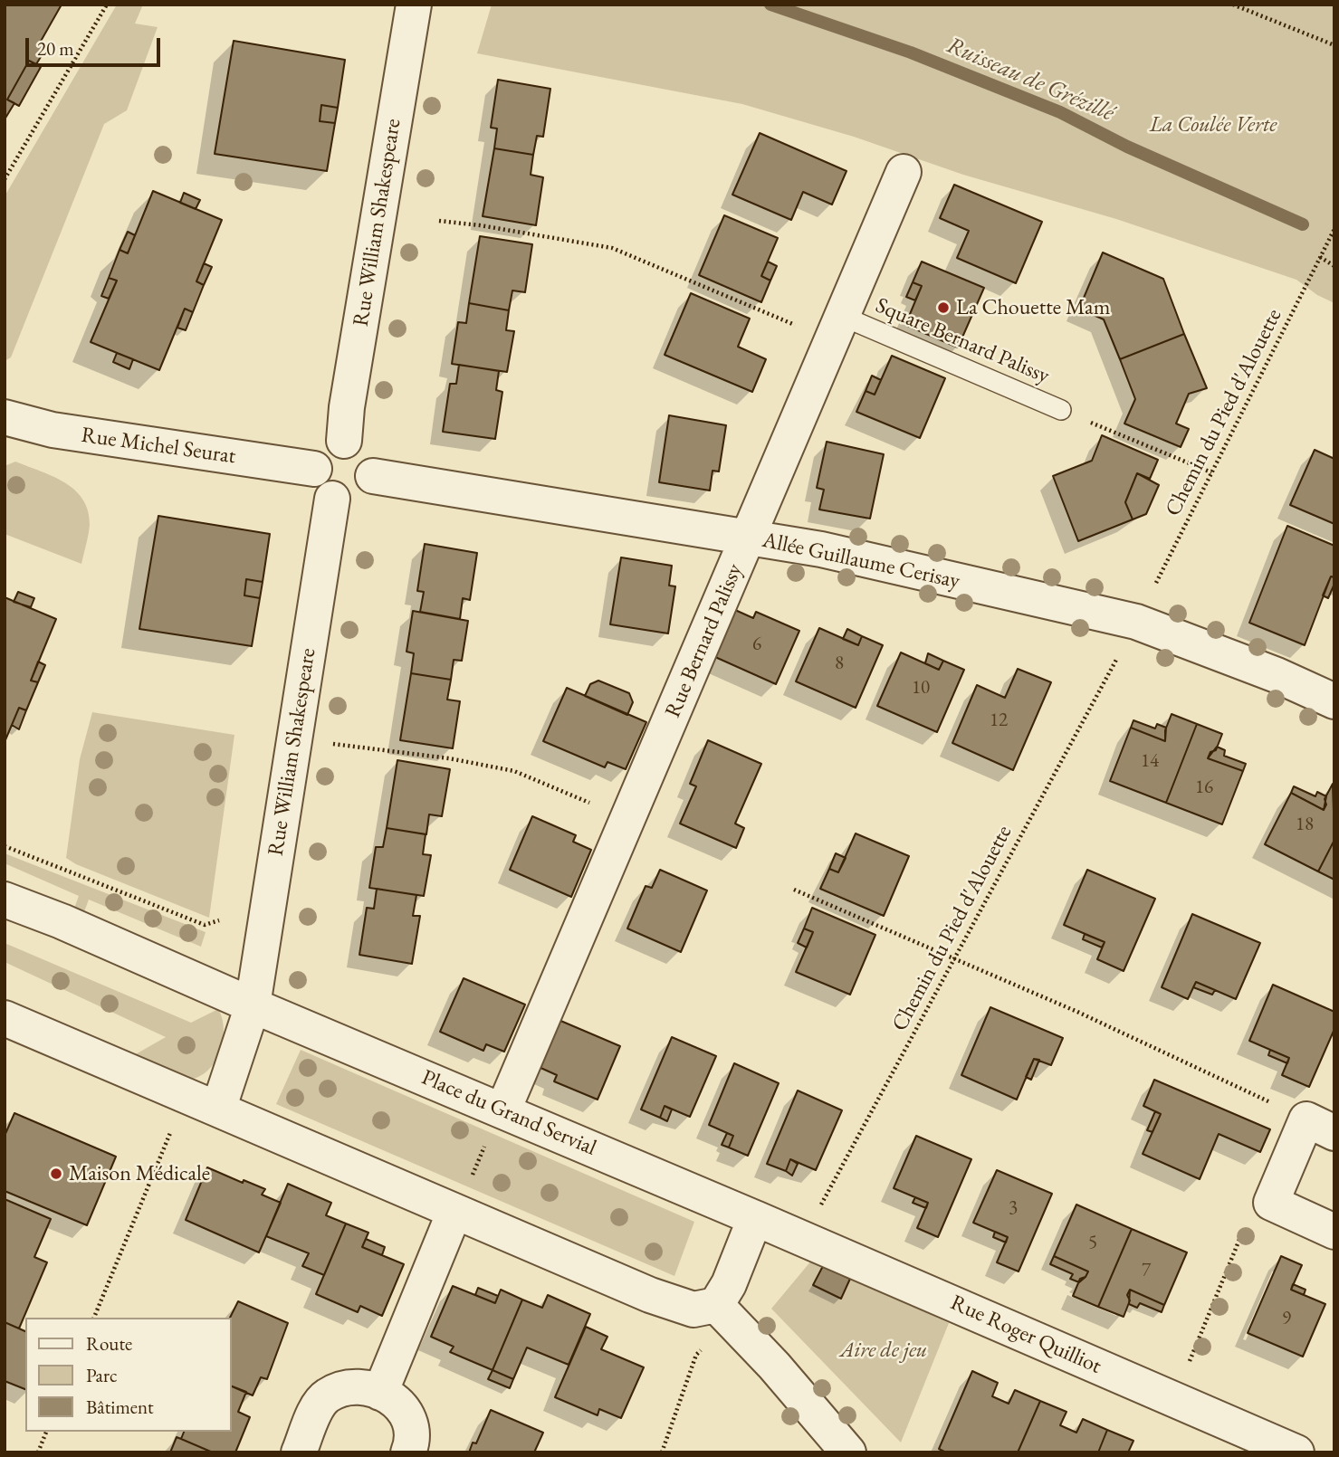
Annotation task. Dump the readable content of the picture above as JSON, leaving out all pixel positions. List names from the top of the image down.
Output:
{
  "streets": {
    "street": [
      "Rue William Shakespeare",
      "Rue Michel Seurat",
      "Allée Guillaume Cerisay",
      "Rue Bernard Palissy",
      "Place du Grand Servial",
      "Rue Roger Quilliot"
    ],
    "lane": ["Square Bernard Palissy"],
    "path": ["Chemin du Pied d'Alouette"]
  },
  "crossings": [
    ["Rue William Shakespeare", "Rue Michel Seurat"],
    ["Rue William Shakespeare", "Allée Guillaume Cerisay"],
    ["Rue William Shakespeare", "Place du Grand Servial"],
    ["Square Bernard Palissy", "Rue Bernard Palissy"],
    ["Rue Michel Seurat", "Allée Guillaume Cerisay"],
    ["Allée Guillaume Cerisay", "Rue Bernard Palissy"],
    ["Rue Bernard Palissy", "Place du Grand Servial"],
    ["Place du Grand Servial", "Rue Roger Quilliot"]
  ],
  "water": ["Ruisseau de Grézillé"],
  "parks": ["La Coulée Verte", "Aire de jeu"],
  "places": ["La Chouette Mam", "Maison Médicale"],
  "house_numbers": [
    "6",
    "8",
    "10",
    "12",
    "14",
    "16",
    "18",
    "3",
    "5",
    "7",
    "9"
  ],
  "legend": ["Route", "Parc", "Bâtiment"],
  "scale_bar": "20 m"
}
